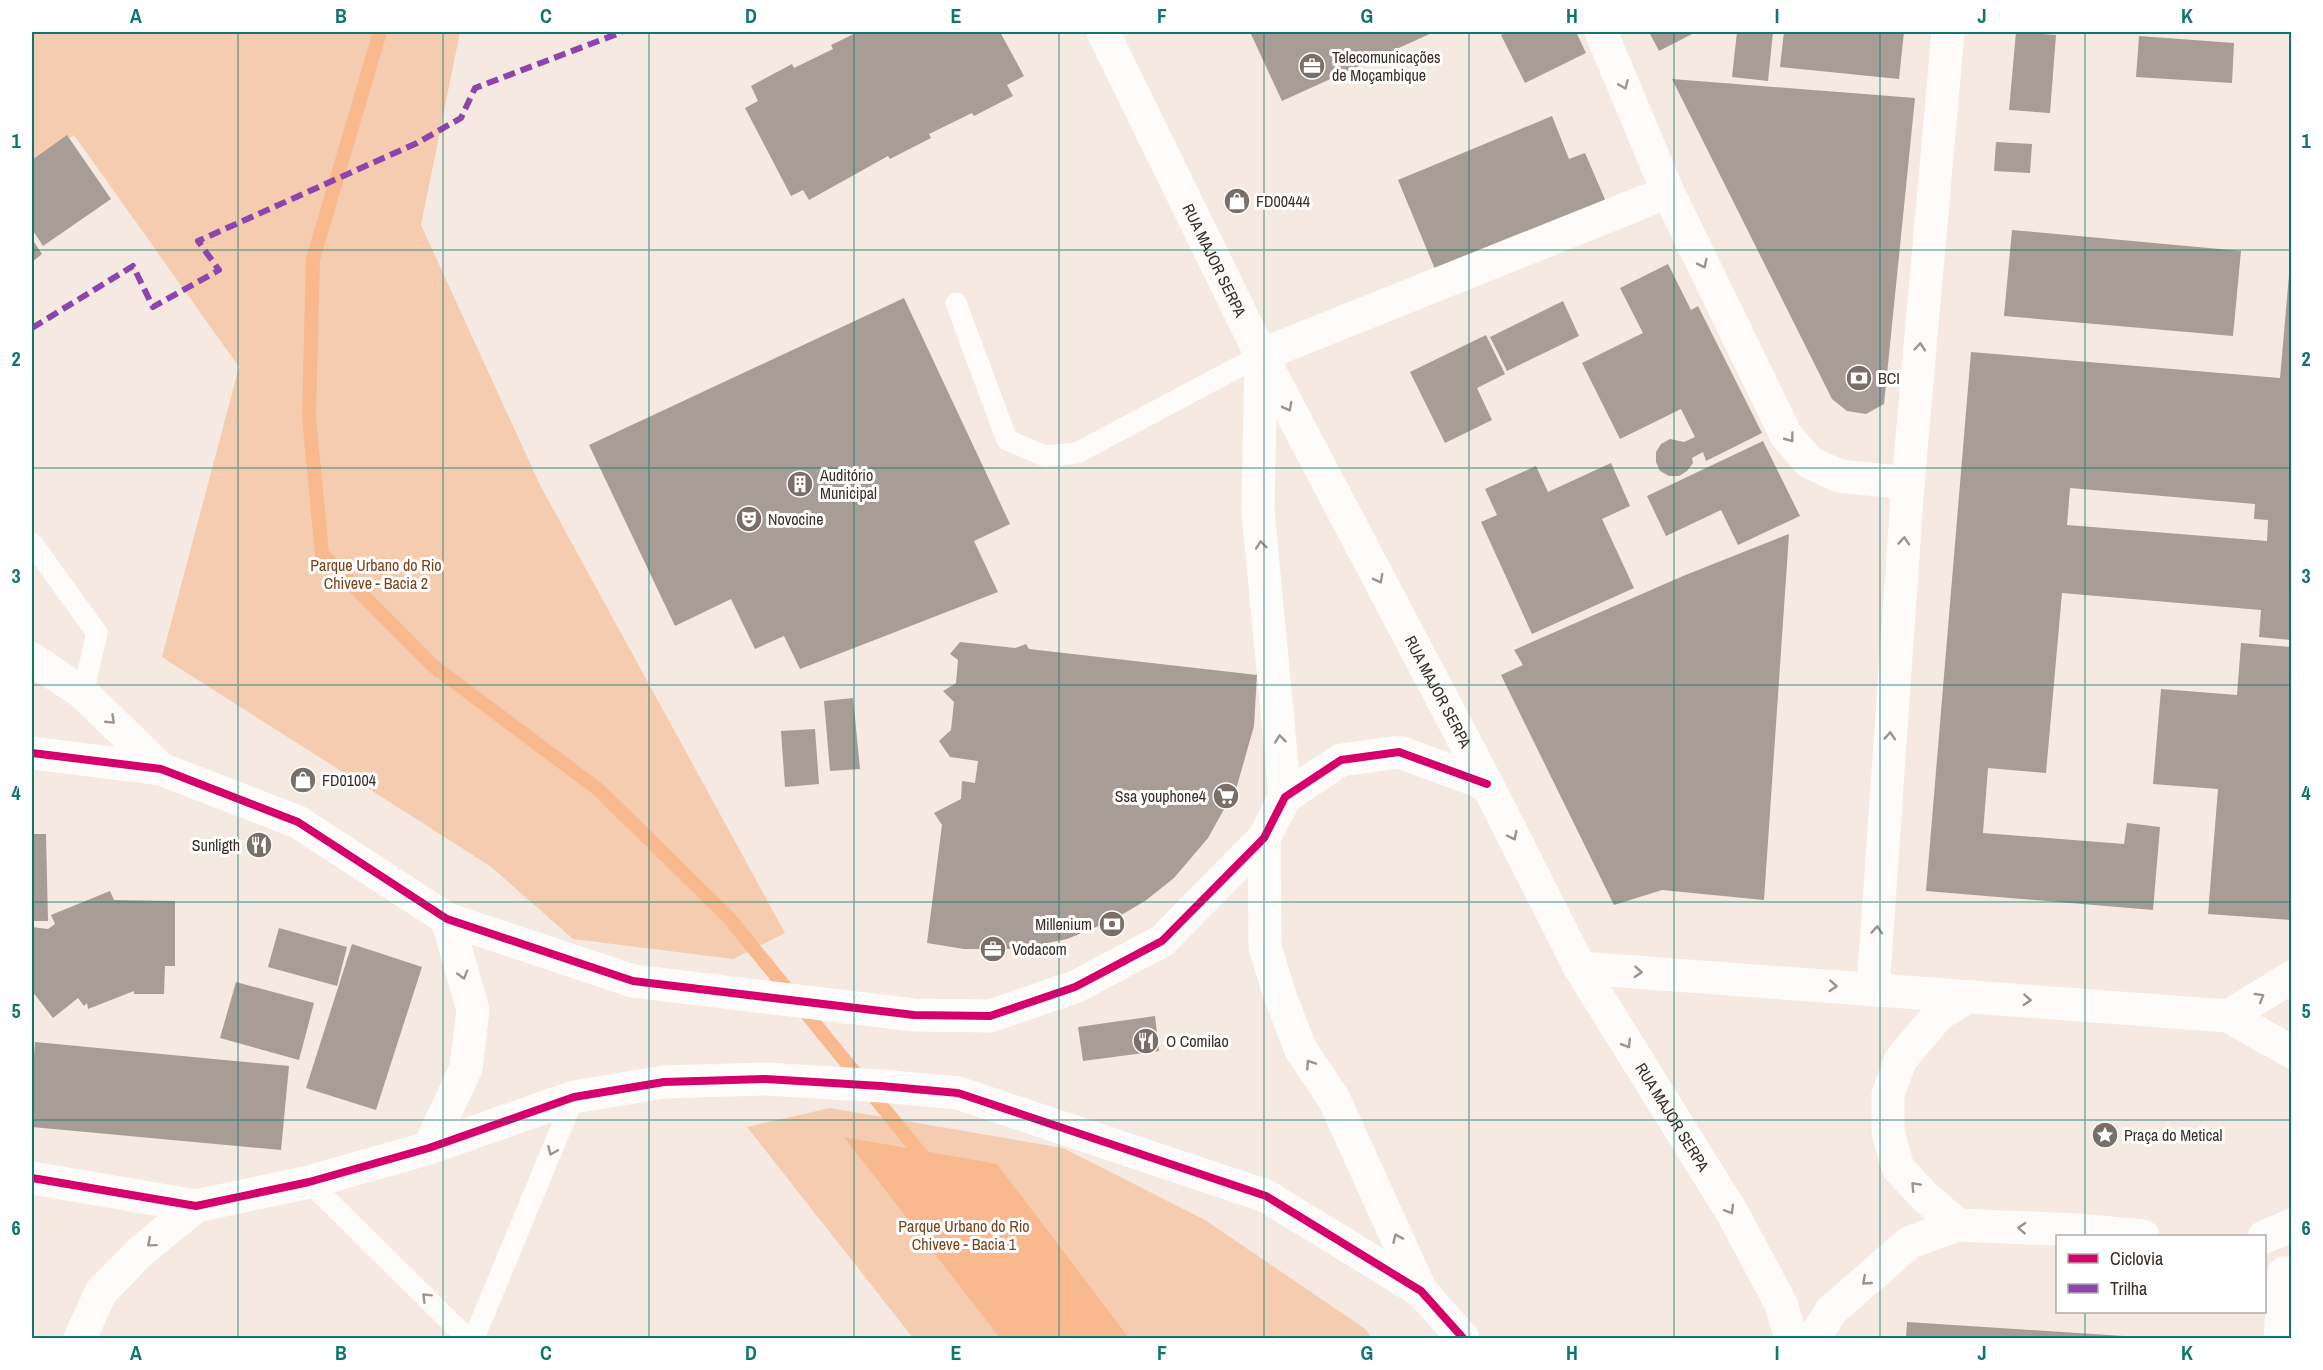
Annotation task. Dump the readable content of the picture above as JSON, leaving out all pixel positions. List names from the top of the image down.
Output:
{
  "streets": {
    "street": ["RUA MAJOR SERPA"]
  },
  "parks": ["Parque Urbano do Rio Chiveve - Bacia 2", "Parque Urbano do Rio Chiveve - Bacia 1"],
  "places": {
    "office": ["Telecomunicações de Moçambique", "Vodacom"],
    "shop": ["FD00444", "FD01004"],
    "bank": ["BCI", "Millenium"],
    "building": ["Auditório Municipal"],
    "theatre": ["Novocine"],
    "supermarket": ["Ssa youphone4"],
    "restaurant": ["Sunligth", "O Comilao"],
    "place": ["Praça do Metical"]
  },
  "legend": ["Ciclovia", "Trilha"],
  "grid": {
    "columns": [
      "A",
      "B",
      "C",
      "D",
      "E",
      "F",
      "G",
      "H",
      "I",
      "J",
      "K"
    ],
    "rows": [
      "1",
      "2",
      "3",
      "4",
      "5",
      "6"
    ]
  }
}
